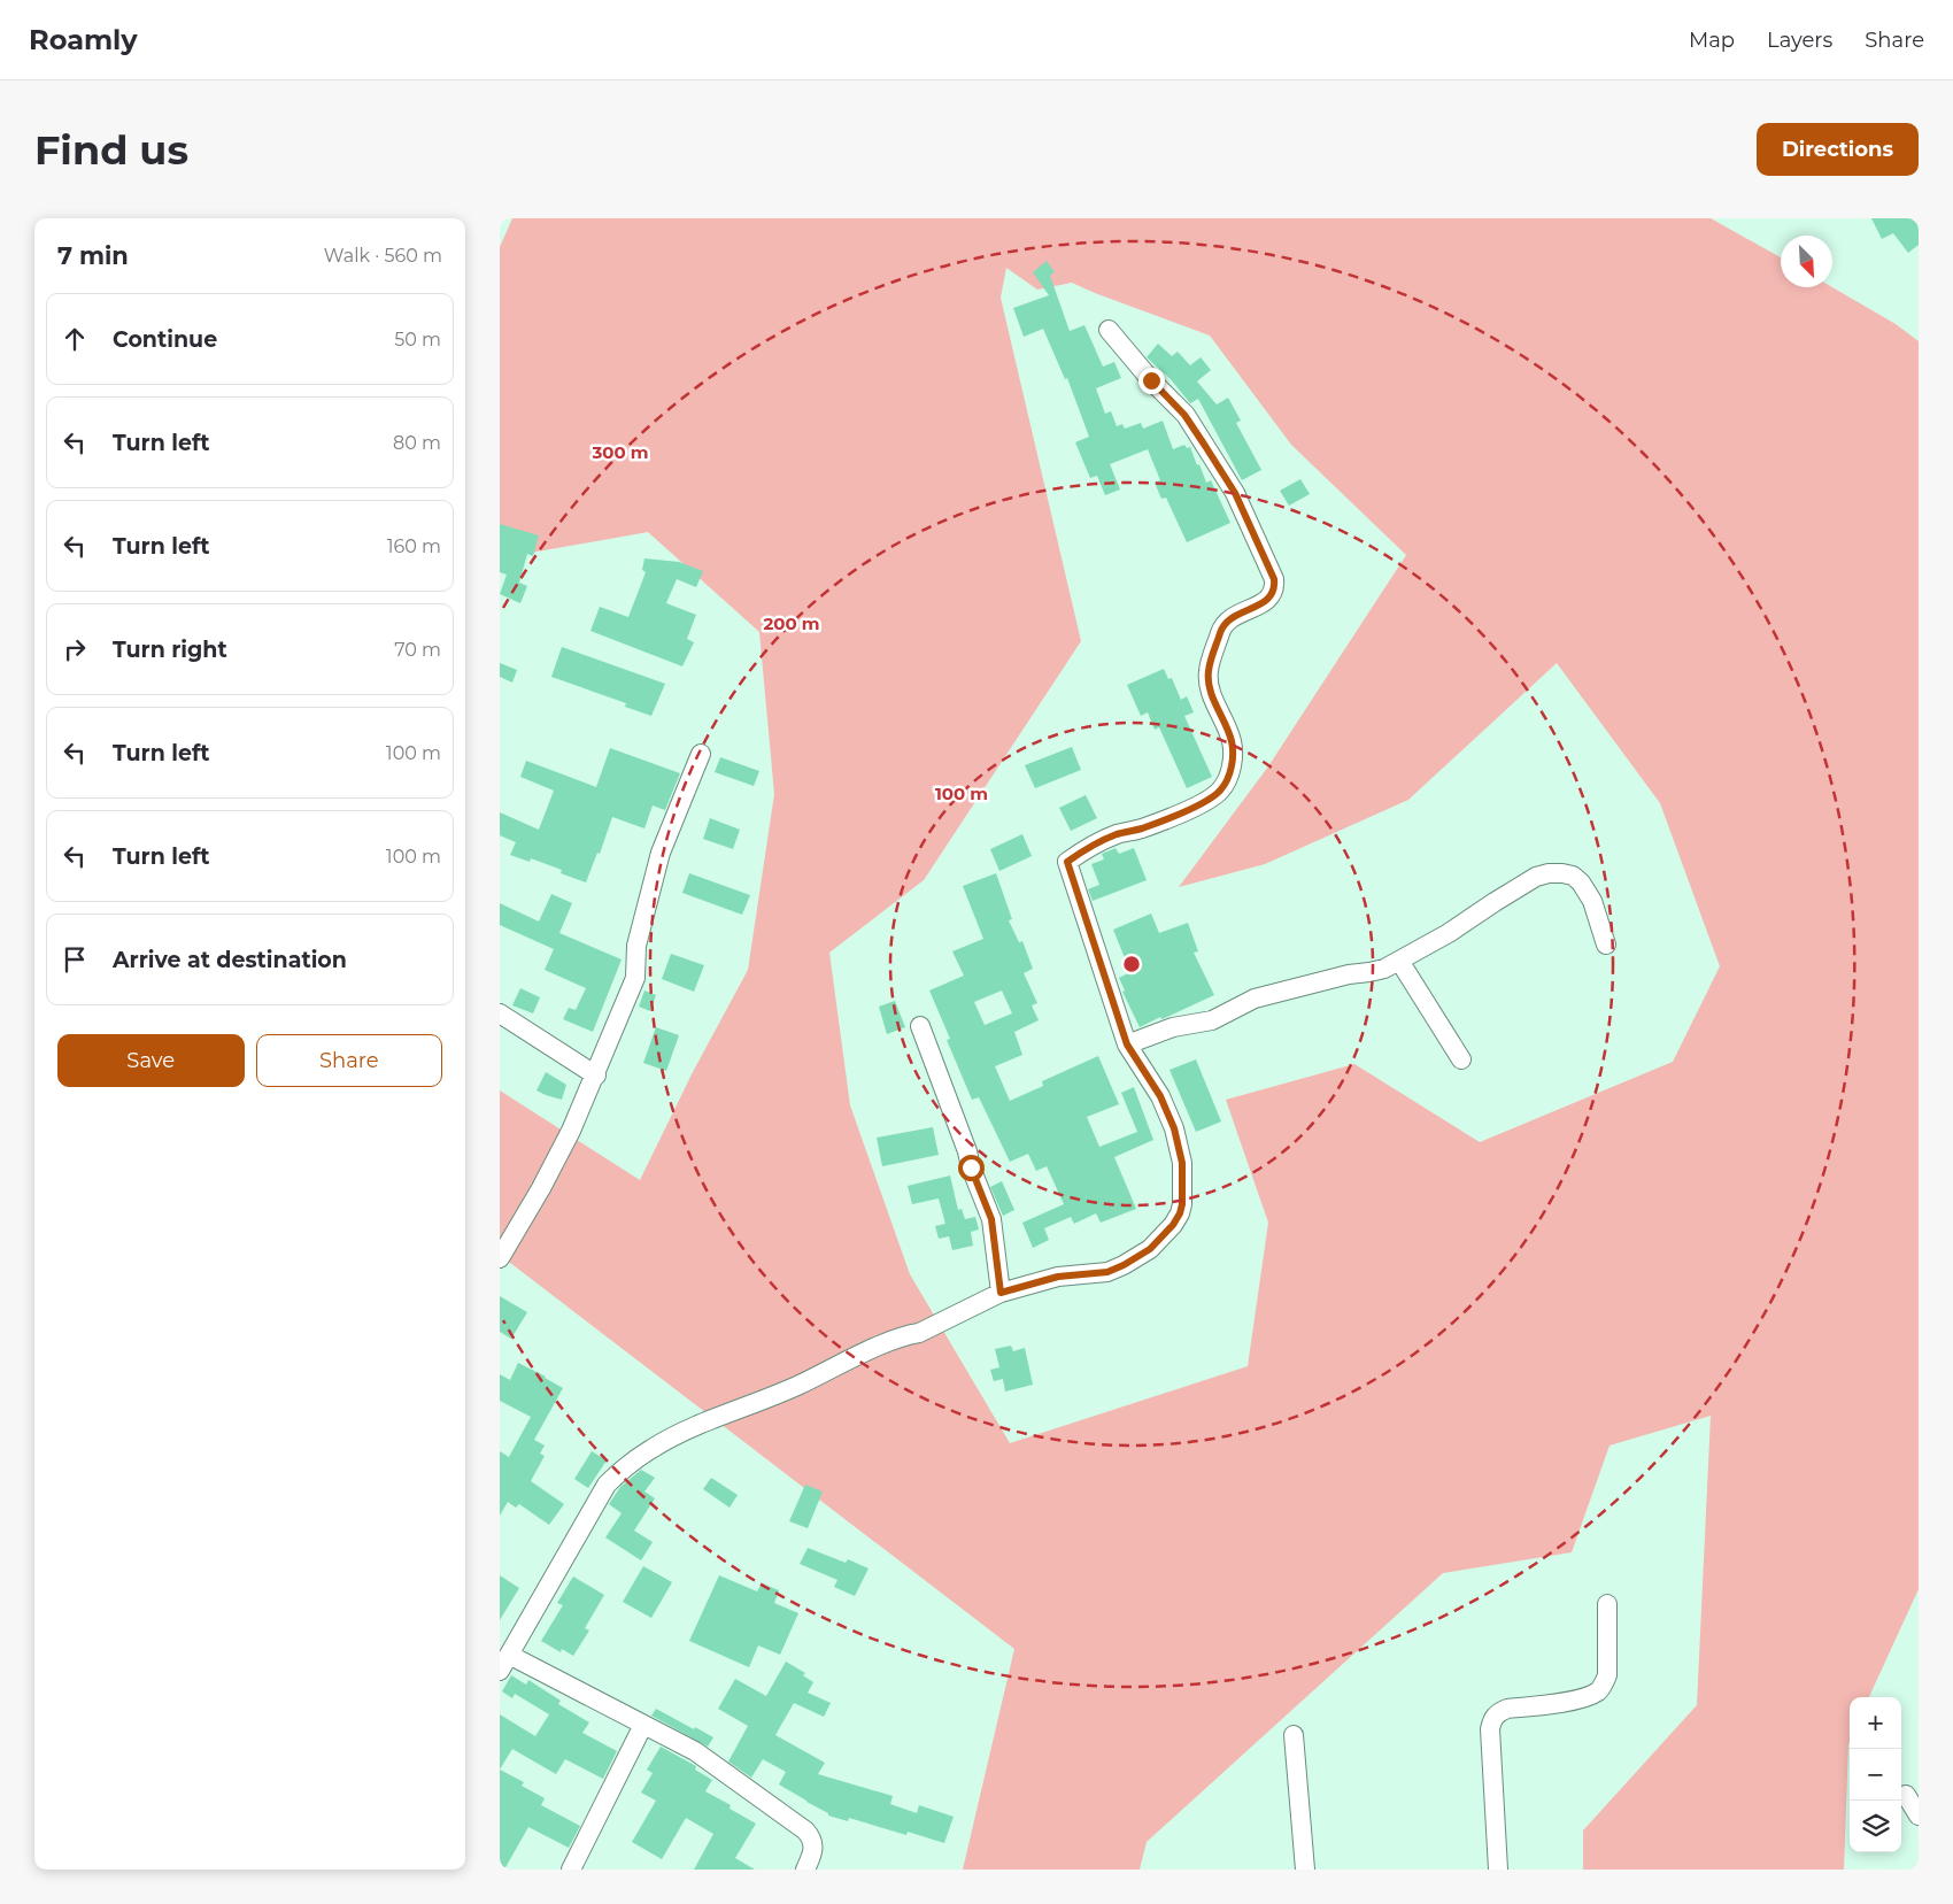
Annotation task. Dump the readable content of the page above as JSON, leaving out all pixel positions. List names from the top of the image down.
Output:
{
  "north": "bottom right",
  "page": {
    "header": "Roamly",
    "nav": ["Map", "Layers", "Share"],
    "buttons": [
      "Directions",
      ["Save", "Share"]
    ],
    "title": "Find us",
    "heading": ["7 min", "Walk · 560 m"],
    "list": [
      ["Continue", "50 m"],
      ["Turn left", "80 m"],
      ["Turn left", "160 m"],
      ["Turn right", "70 m"],
      ["Turn left", "100 m"],
      ["Turn left", "100 m"],
      "Arrive at destination"
    ],
    "map_buttons": ["+", "−"]
  },
  "rings": ["300 m", "200 m", "100 m"]
}
